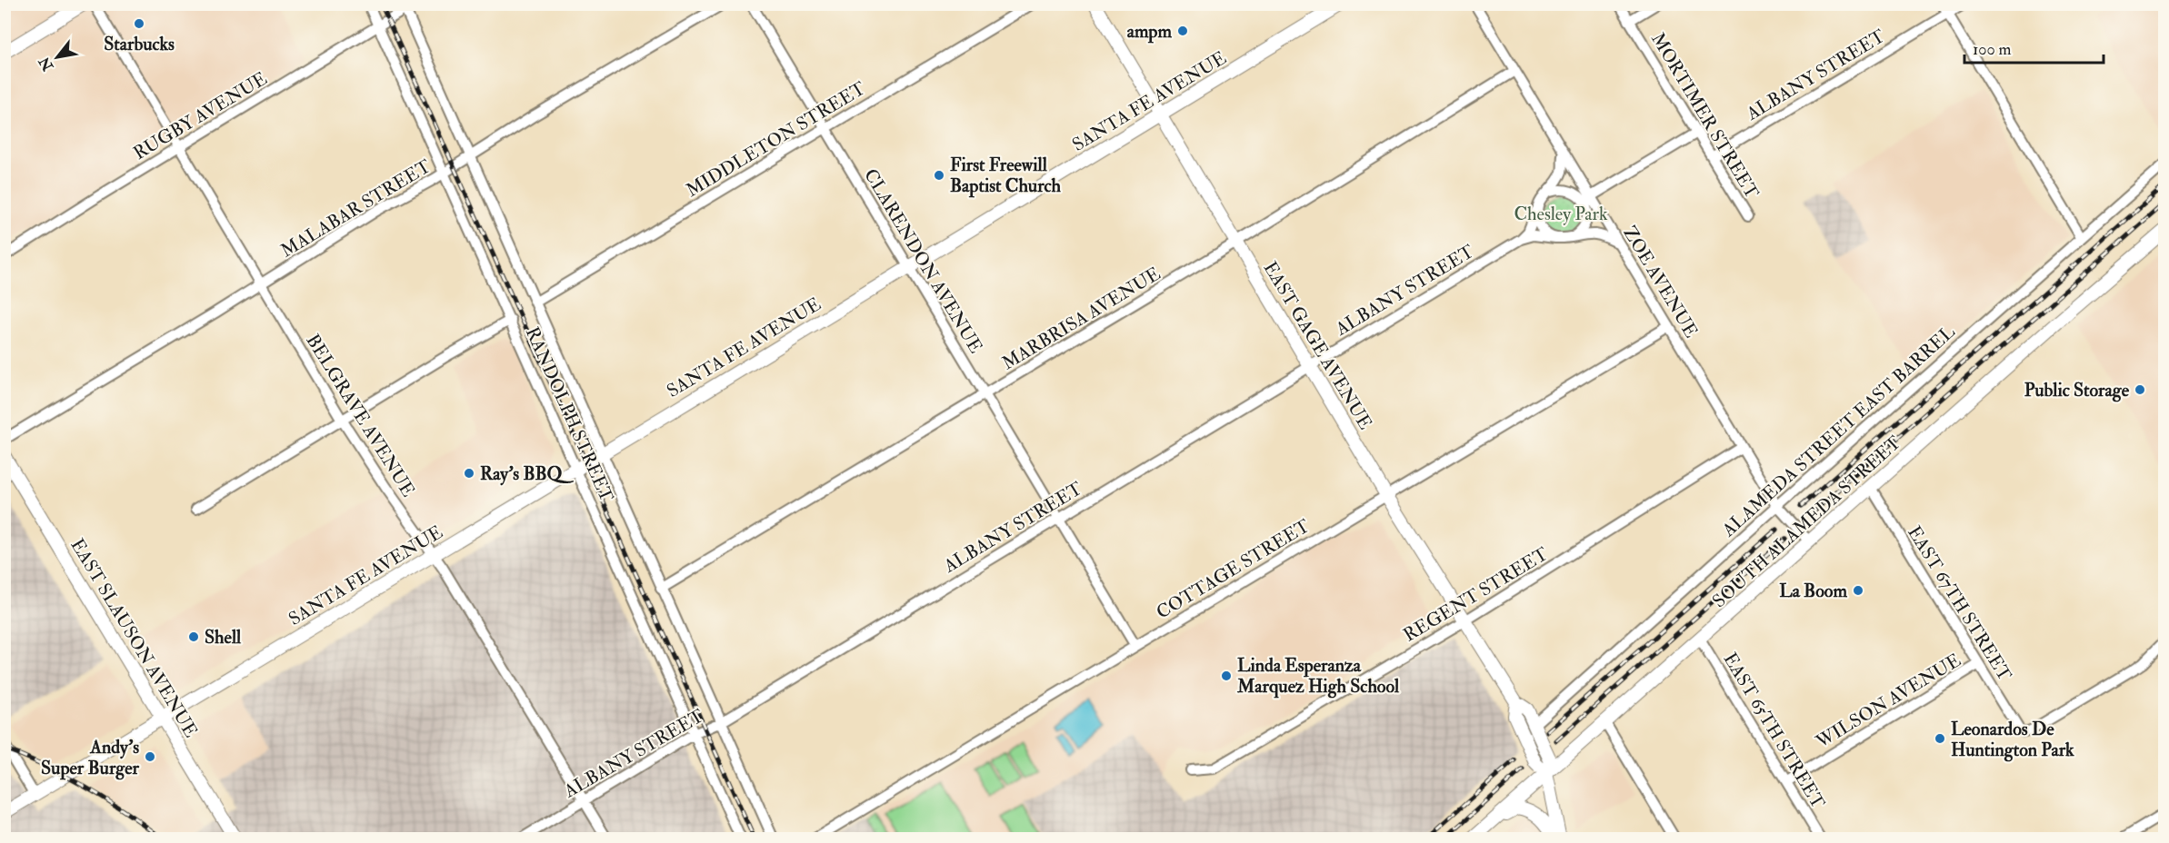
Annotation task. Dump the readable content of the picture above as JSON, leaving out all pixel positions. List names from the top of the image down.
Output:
{
  "streets": {
    "main road": [
      "SANTA FE AVENUE",
      "EAST GAGE AVENUE",
      "SOUTH ALAMEDA STREET",
      "EAST SLAUSON AVENUE"
    ],
    "street": [
      "ALBANY STREET",
      "RUGBY AVENUE",
      "MORTIMER STREET",
      "MIDDLETON STREET",
      "MALABAR STREET",
      "CLARENDON AVENUE",
      "ZOE AVENUE",
      "MARBRISA AVENUE",
      "RANDOLPH STREET",
      "BELGRAVE AVENUE",
      "ALAMEDA STREET EAST BARREL",
      "COTTAGE STREET",
      "REGENT STREET",
      "EAST 67TH STREET",
      "WILSON AVENUE",
      "EAST 65TH STREET"
    ]
  },
  "crossings": [
    ["ALBANY STREET", "MORTIMER STREET"],
    ["ALBANY STREET", "CLARENDON AVENUE"],
    ["ALBANY STREET", "ZOE AVENUE"],
    ["ALBANY STREET", "EAST GAGE AVENUE"],
    ["ALBANY STREET", "RANDOLPH STREET"],
    ["ALBANY STREET", "BELGRAVE AVENUE"],
    ["SANTA FE AVENUE", "CLARENDON AVENUE"],
    ["SANTA FE AVENUE", "EAST GAGE AVENUE"],
    ["SANTA FE AVENUE", "RANDOLPH STREET"],
    ["SANTA FE AVENUE", "BELGRAVE AVENUE"],
    ["SANTA FE AVENUE", "EAST SLAUSON AVENUE"],
    ["RUGBY AVENUE", "RANDOLPH STREET"],
    ["RUGBY AVENUE", "BELGRAVE AVENUE"],
    ["MIDDLETON STREET", "CLARENDON AVENUE"],
    ["MIDDLETON STREET", "RANDOLPH STREET"],
    ["MALABAR STREET", "RANDOLPH STREET"],
    ["MALABAR STREET", "BELGRAVE AVENUE"],
    ["CLARENDON AVENUE", "MARBRISA AVENUE"],
    ["CLARENDON AVENUE", "COTTAGE STREET"],
    ["ZOE AVENUE", "MARBRISA AVENUE"],
    ["ZOE AVENUE", "ALAMEDA STREET EAST BARREL"],
    ["ZOE AVENUE", "SOUTH ALAMEDA STREET"],
    ["ZOE AVENUE", "COTTAGE STREET"],
    ["ZOE AVENUE", "REGENT STREET"],
    ["MARBRISA AVENUE", "EAST GAGE AVENUE"],
    ["MARBRISA AVENUE", "RANDOLPH STREET"],
    ["EAST GAGE AVENUE", "ALAMEDA STREET EAST BARREL"],
    ["EAST GAGE AVENUE", "SOUTH ALAMEDA STREET"],
    ["EAST GAGE AVENUE", "COTTAGE STREET"],
    ["EAST GAGE AVENUE", "REGENT STREET"],
    ["SOUTH ALAMEDA STREET", "EAST 67TH STREET"],
    ["SOUTH ALAMEDA STREET", "EAST 65TH STREET"],
    ["EAST 67TH STREET", "WILSON AVENUE"],
    ["WILSON AVENUE", "EAST 65TH STREET"]
  ],
  "parks": ["Chesley Park"],
  "places": [
    "Starbucks",
    "ampm",
    "First Freewill Baptist Church",
    "Public Storage",
    "Ray's BBQ",
    "La Boom",
    "Shell",
    "Linda Esperanza Marquez High School",
    "Leonardos De Huntington Park",
    "Andy's Super Burger"
  ],
  "scale_bar": "100 m",
  "north": "bottom left"
}
